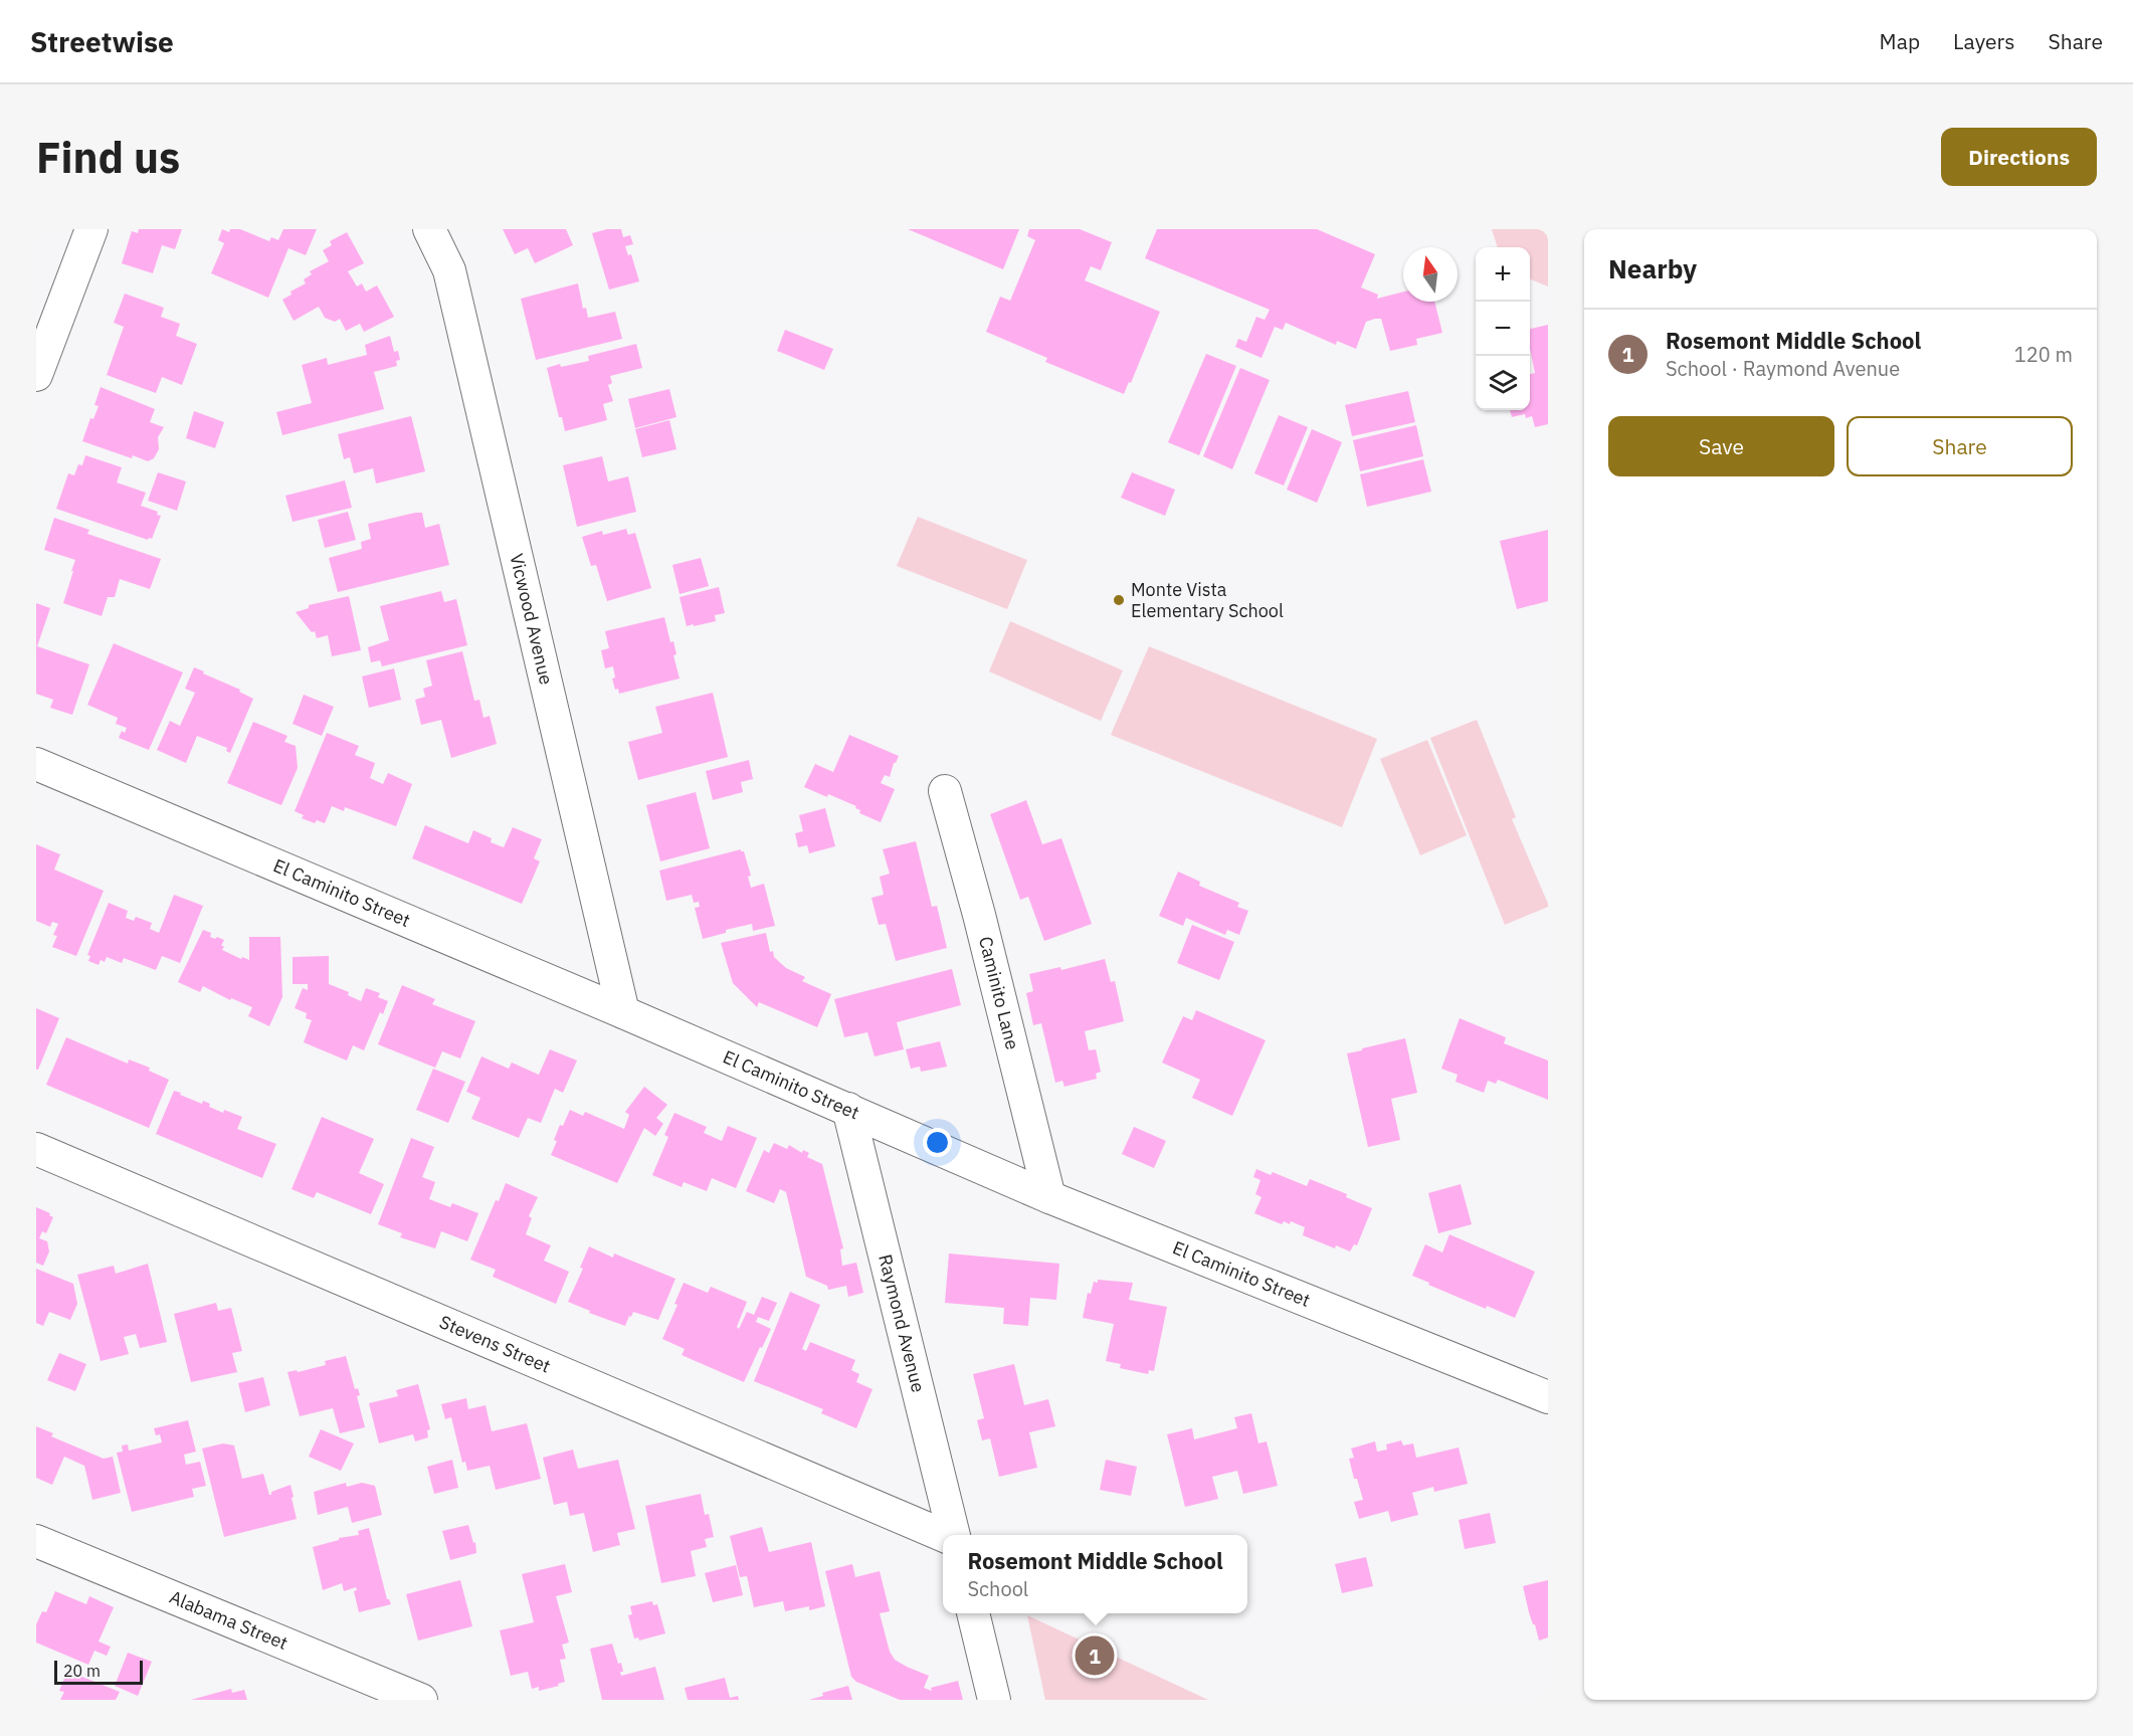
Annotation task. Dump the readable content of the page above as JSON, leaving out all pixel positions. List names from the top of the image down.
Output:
{
  "streets": {
    "street": [
      "Vicwood Avenue",
      "El Caminito Street",
      "Caminito Lane",
      "Raymond Avenue",
      "Stevens Street",
      "Alabama Street"
    ]
  },
  "crossings": [
    ["Vicwood Avenue", "El Caminito Street"],
    ["El Caminito Street", "Caminito Lane"],
    ["El Caminito Street", "Raymond Avenue"]
  ],
  "places": ["Monte Vista Elementary School"],
  "scale_bar": "20 m",
  "north": "top",
  "page": {
    "header": "Streetwise",
    "nav": ["Map", "Layers", "Share"],
    "buttons": [
      "Directions",
      ["Save", "Share"]
    ],
    "title": "Find us",
    "heading": "Nearby",
    "map_buttons": ["+", "−"],
    "list": [
      {
        "mark": "1",
        "name": "Rosemont Middle School",
        "note": "School · Raymond Avenue",
        "value": "120 m"
      }
    ],
    "popup": ["Rosemont Middle School", "School"],
    "pins": "1",
    "scale": "20 m"
  }
}
